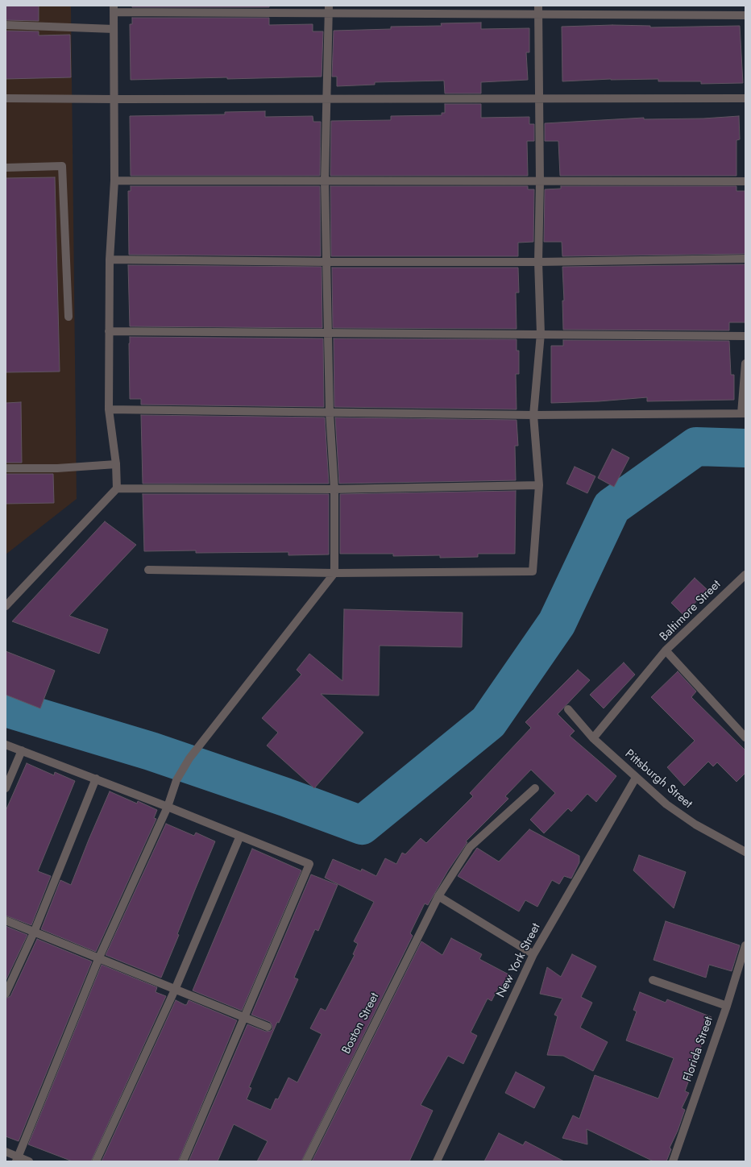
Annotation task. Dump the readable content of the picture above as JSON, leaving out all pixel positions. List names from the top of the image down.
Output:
{
  "streets": {
    "street": [
      "Baltimore Street",
      "Pittsburgh Street",
      "New York Street",
      "Boston Street",
      "Florida Street"
    ]
  },
  "crossings": [
    ["Pittsburgh Street", "New York Street"]
  ]
}
